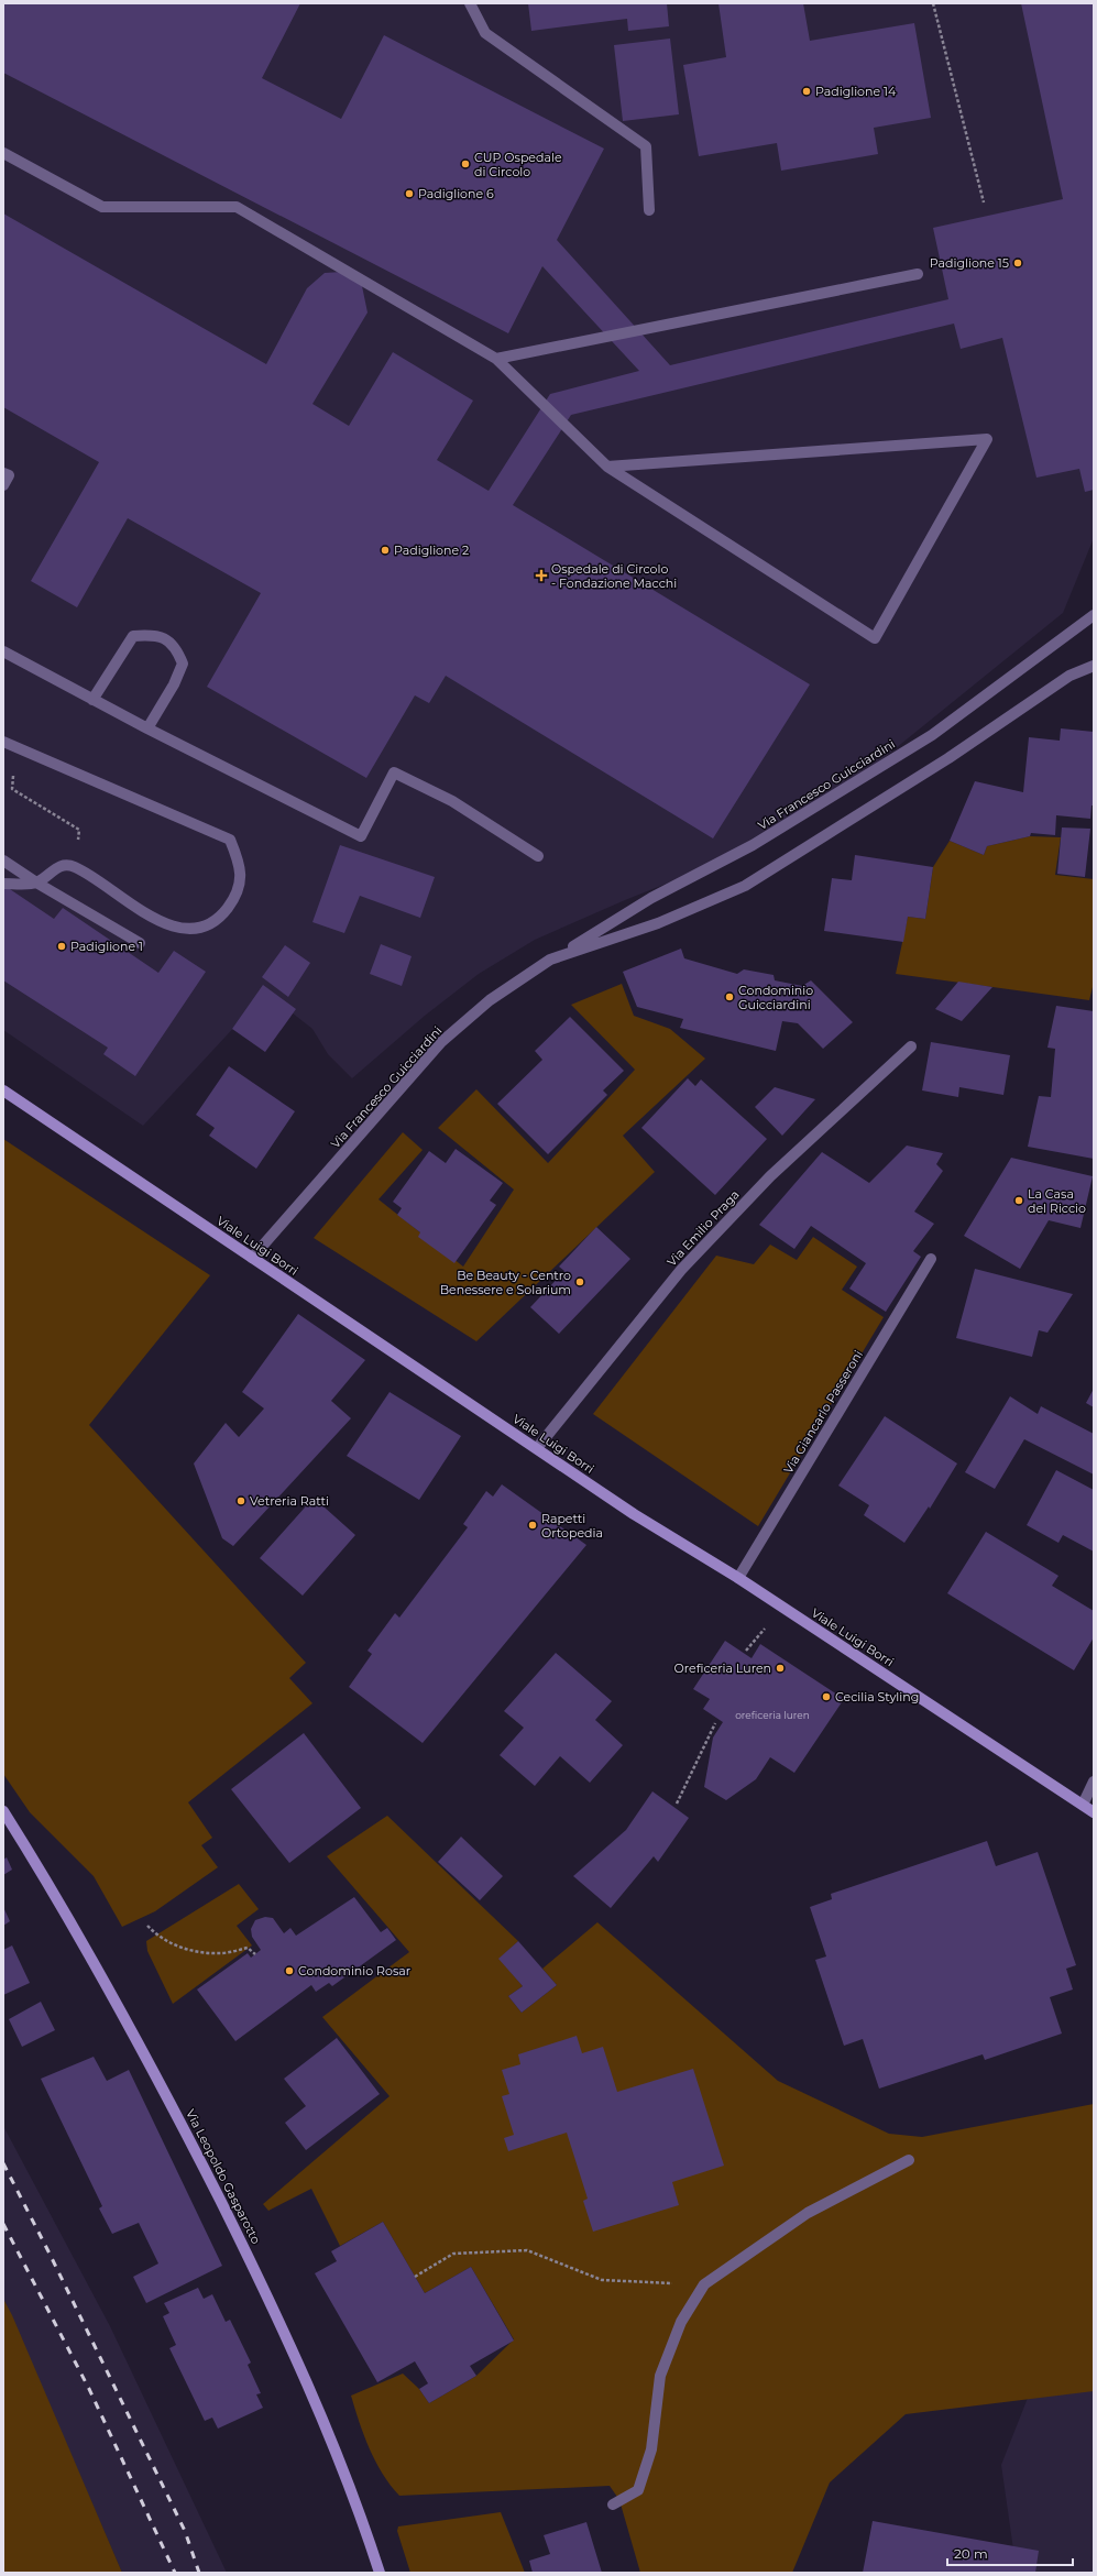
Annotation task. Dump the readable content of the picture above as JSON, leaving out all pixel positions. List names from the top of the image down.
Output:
{
  "streets": {
    "main road": ["Viale Luigi Borri", "Via Leopoldo Gasparotto"],
    "street": ["Via Francesco Guicciardini", "Via Emilio Praga", "Via Giancarlo Passeroni"]
  },
  "crossings": [
    ["Via Francesco Guicciardini", "Viale Luigi Borri"],
    ["Via Emilio Praga", "Viale Luigi Borri"],
    ["Viale Luigi Borri", "Via Giancarlo Passeroni"]
  ],
  "places": {
    "other": [
      "Padiglione 14",
      "CUP Ospedale di Circolo",
      "Padiglione 6",
      "Padiglione 15",
      "Padiglione 2",
      "Padiglione 1",
      "Condominio Guicciardini",
      "La Casa del Riccio",
      "Be Beauty - Centro Benessere e Solarium",
      "Vetreria Ratti",
      "Rapetti Ortopedia",
      "Oreficeria Luren",
      "Cecilia Styling",
      "Condominio Rosar"
    ],
    "health": ["Ospedale di Circolo - Fondazione Macchi"]
  },
  "house_numbers": ["oreficeria luren"],
  "scale_bar": "20 m"
}
